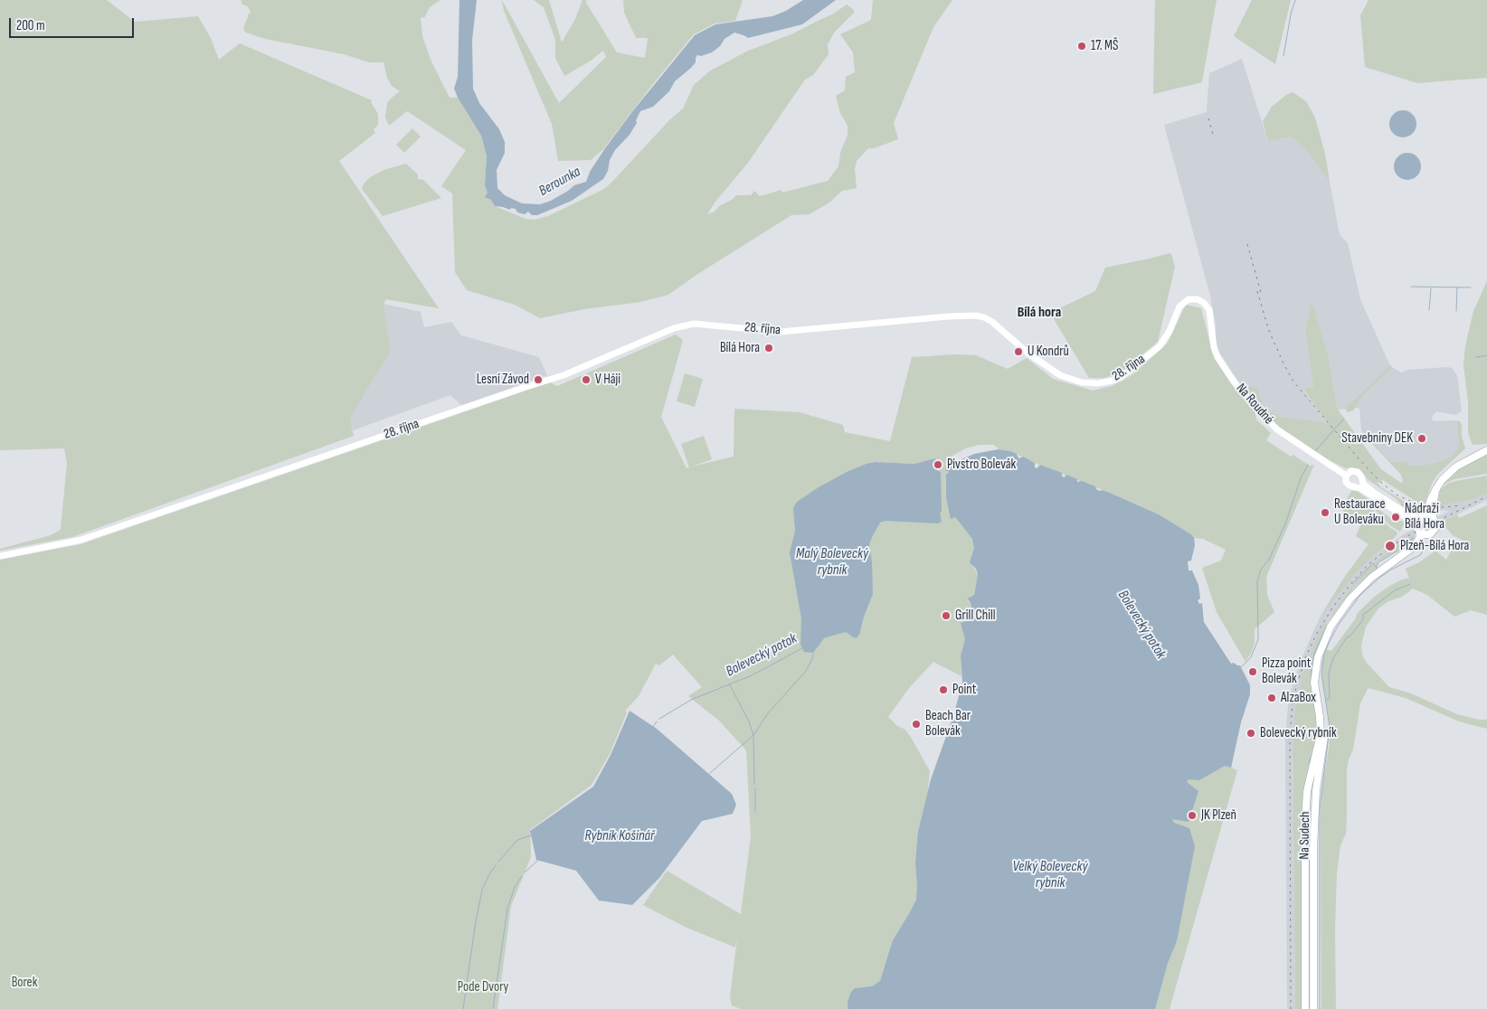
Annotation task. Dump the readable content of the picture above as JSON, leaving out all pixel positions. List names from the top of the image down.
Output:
{
  "streets": {
    "main road": ["28. října", "Na Roudné", "Na Sudech"]
  },
  "crossings": [
    ["28. října", "Na Roudné"],
    ["Na Roudné", "Na Sudech"]
  ],
  "districts": ["Bílá hora"],
  "water": [
    "Berounka",
    "Malý Bolevecký rybník",
    "Bolevecký potok",
    "Rybník Košinář",
    "Velký Bolevecký rybník"
  ],
  "parks": ["Borek", "Pode Dvory"],
  "places": [
    "17. MŠ",
    "Bílá Hora",
    "U Kondrů",
    "Lesní Závod",
    "V Háji",
    "Stavebniny DEK",
    "Pivstro Bolevák",
    "Restaurace U Boleváku",
    "Nádraží Bílá Hora",
    "Plzeň-Bílá Hora",
    "Grill Chill",
    "Pizza point Bolevák",
    "Point",
    "AlzaBox",
    "Beach Bar Bolevák",
    "Bolevecký rybník",
    "JK Plzeň"
  ],
  "scale_bar": "200 m"
}
